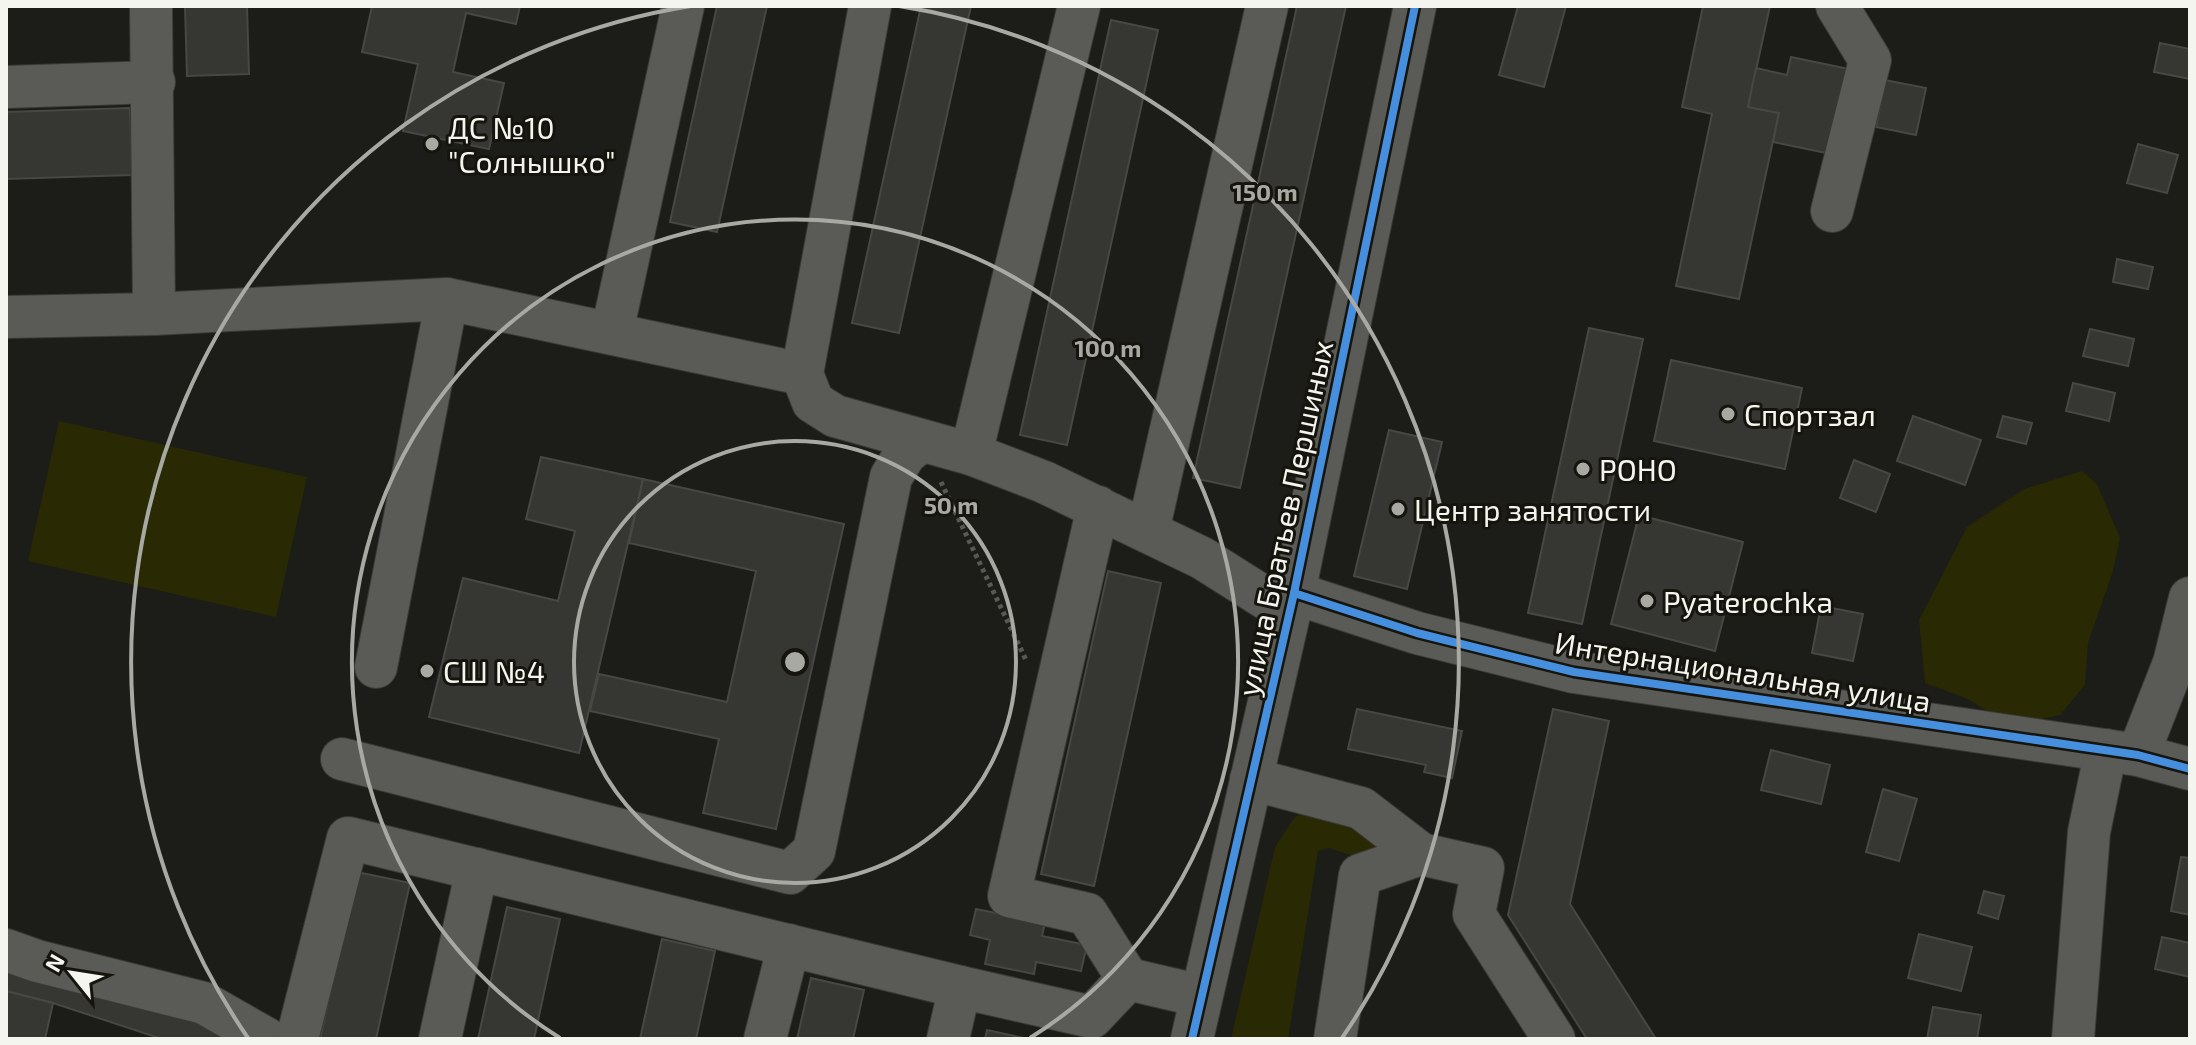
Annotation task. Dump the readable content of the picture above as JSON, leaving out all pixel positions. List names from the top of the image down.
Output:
{
  "streets": {
    "street": ["улица Братьев Першиных", "Интернациональная улица"]
  },
  "crossings": [
    ["улица Братьев Першиных", "Интернациональная улица"]
  ],
  "places": [
    "ДС №10 \"Солнышко\"",
    "Спортзал",
    "РОНО",
    "Центр занятости",
    "Pyaterochka",
    "СШ №4"
  ],
  "north": "top left",
  "rings": ["150 m", "100 m", "50 m"]
}
